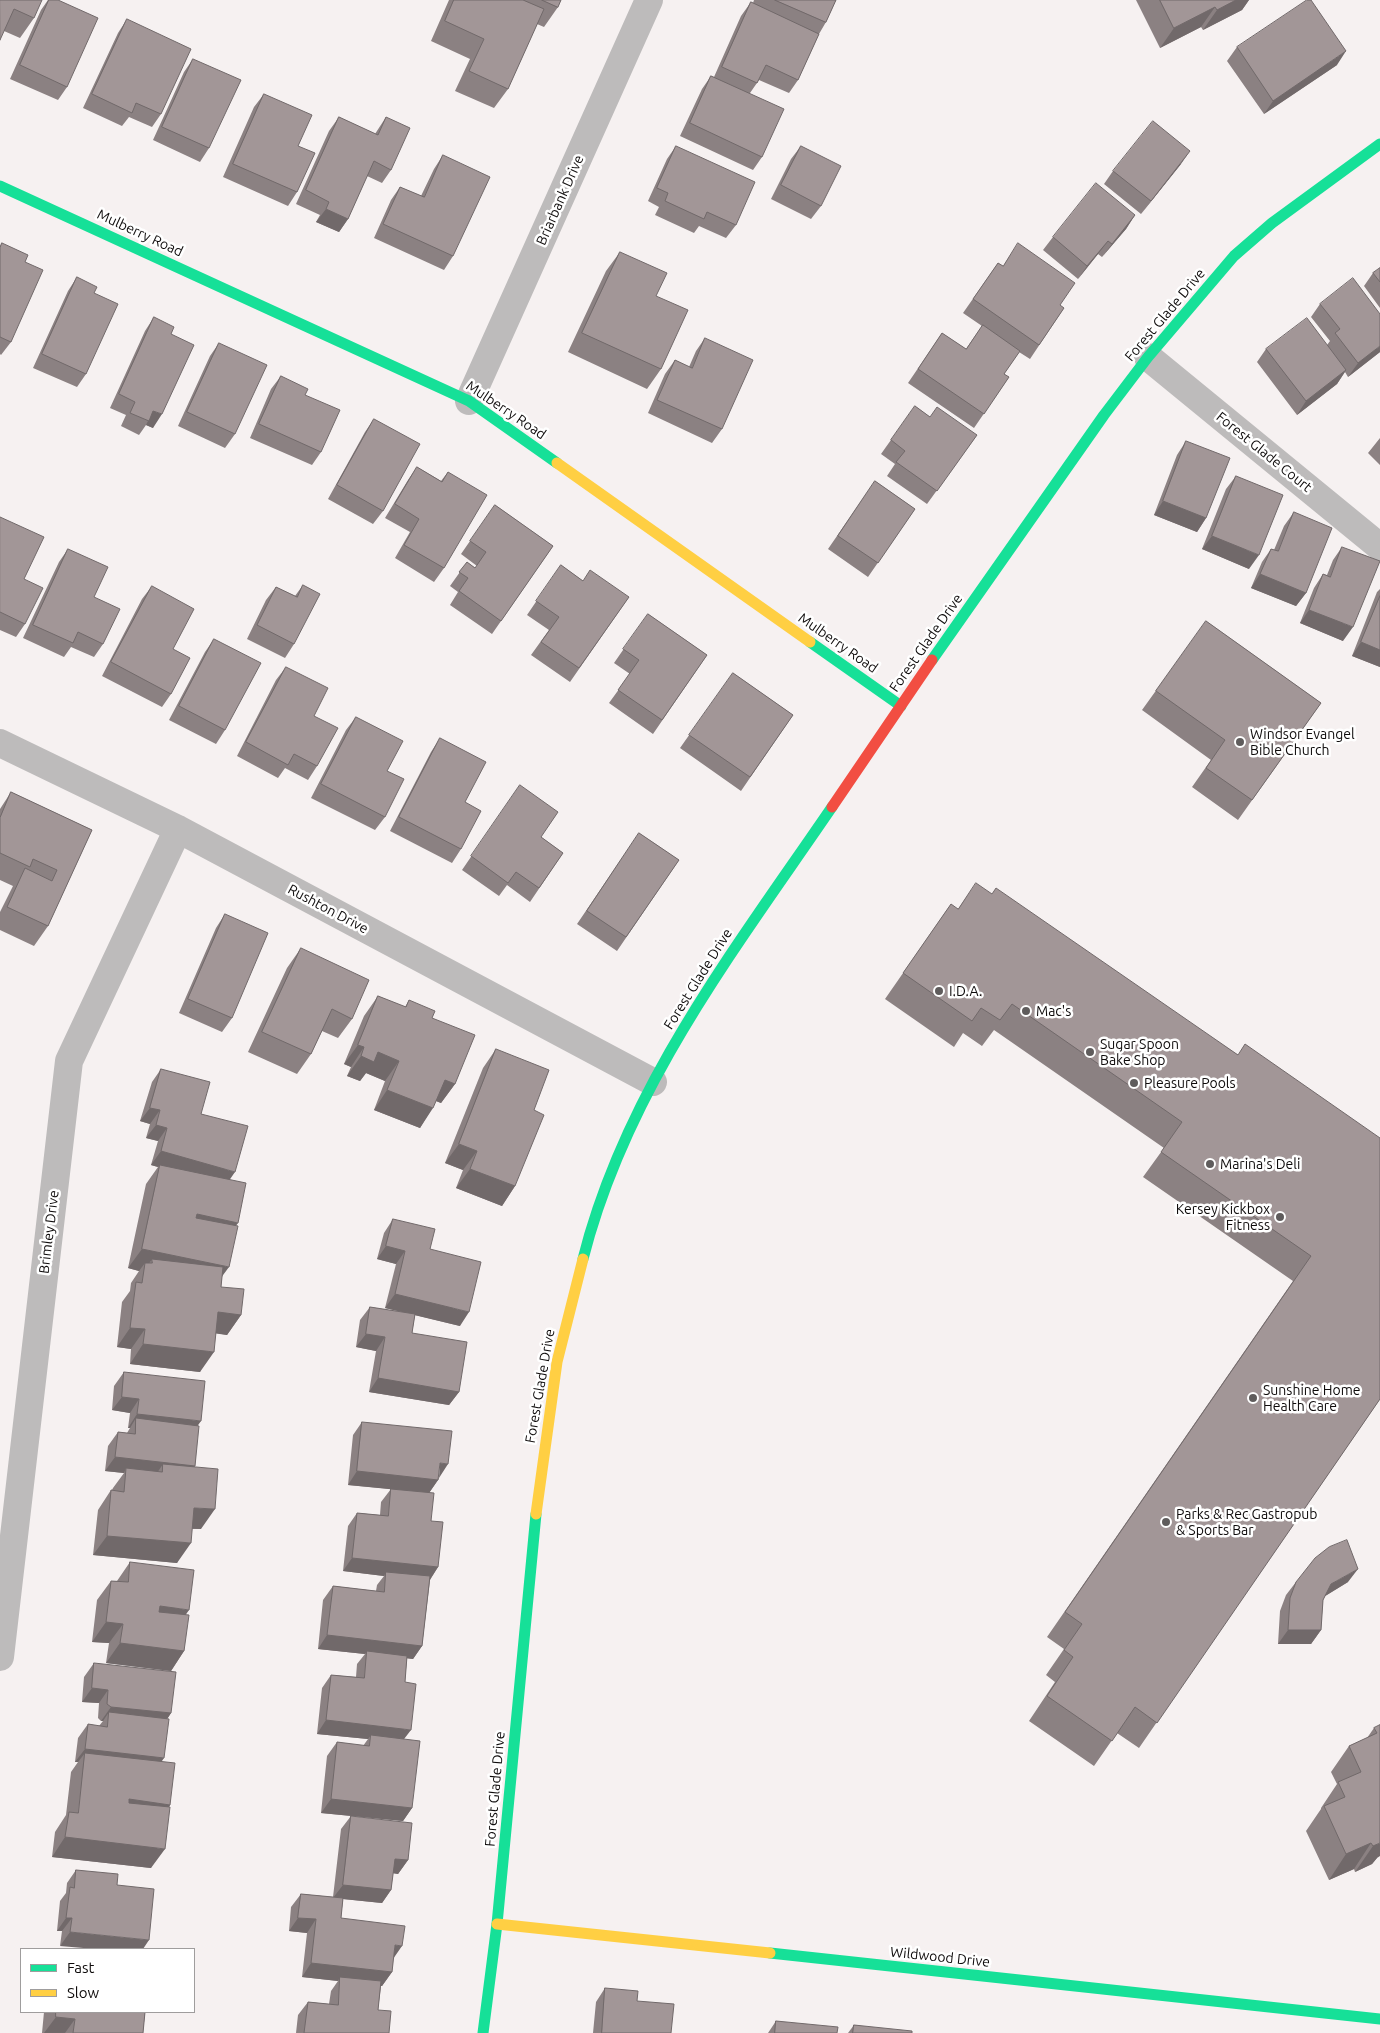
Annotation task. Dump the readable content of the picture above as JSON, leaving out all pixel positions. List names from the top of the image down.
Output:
{
  "streets": {
    "street": [
      "Briarbank Drive",
      "Mulberry Road",
      "Forest Glade Drive",
      "Forest Glade Court",
      "Rushton Drive",
      "Brimley Drive",
      "Wildwood Drive"
    ]
  },
  "crossings": [
    ["Briarbank Drive", "Mulberry Road"],
    ["Mulberry Road", "Forest Glade Drive"],
    ["Forest Glade Drive", "Forest Glade Court"],
    ["Forest Glade Drive", "Rushton Drive"],
    ["Forest Glade Drive", "Wildwood Drive"],
    ["Rushton Drive", "Brimley Drive"]
  ],
  "places": [
    "Windsor Evangel Bible Church",
    "I.D.A.",
    "Mac's",
    "Sugar Spoon Bake Shop",
    "Pleasure Pools",
    "Marina's Deli",
    "Kersey Kickbox Fitness",
    "Sunshine Home Health Care",
    "Parks & Rec Gastropub & Sports Bar"
  ],
  "legend": ["Fast", "Slow"]
}
